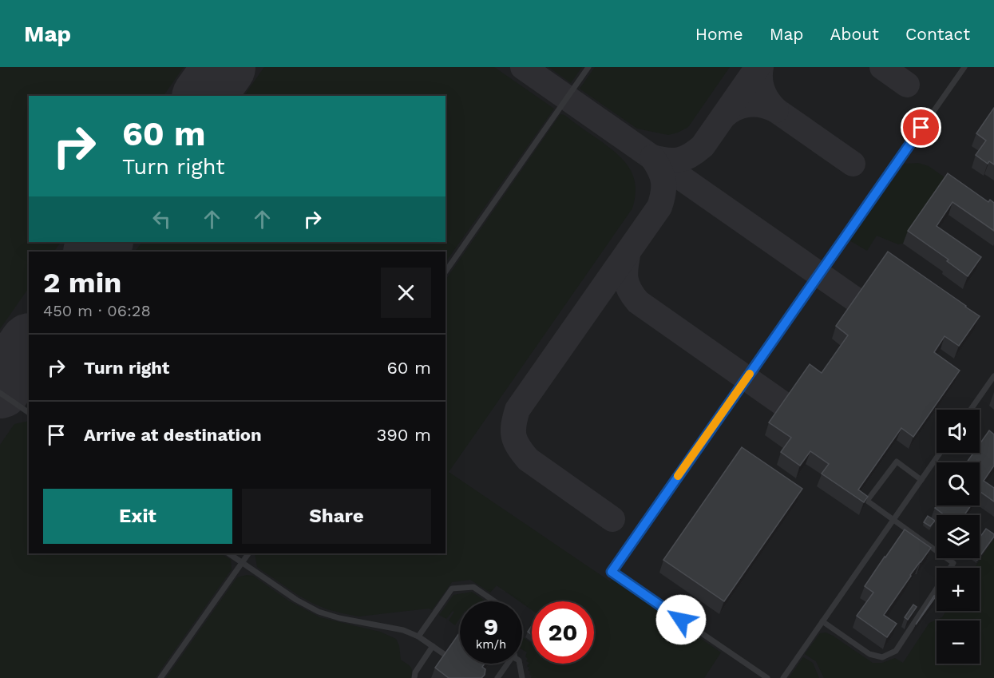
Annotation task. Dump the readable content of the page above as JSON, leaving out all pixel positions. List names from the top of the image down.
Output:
{
  "page": {
    "header": "Map",
    "nav": [
      "Home",
      "Map",
      "About",
      "Contact"
    ],
    "turn": ["60 m", "Turn right"],
    "heading": ["2 min", "450 m · 06:28"],
    "list": [
      {
        "name": "Turn right",
        "value": "60 m"
      },
      {
        "name": "Arrive at destination",
        "value": "390 m"
      }
    ],
    "map_buttons": ["+", "−"],
    "buttons": ["Exit", "Share"],
    "speed": "9 km/h",
    "limit": "20"
  }
}
